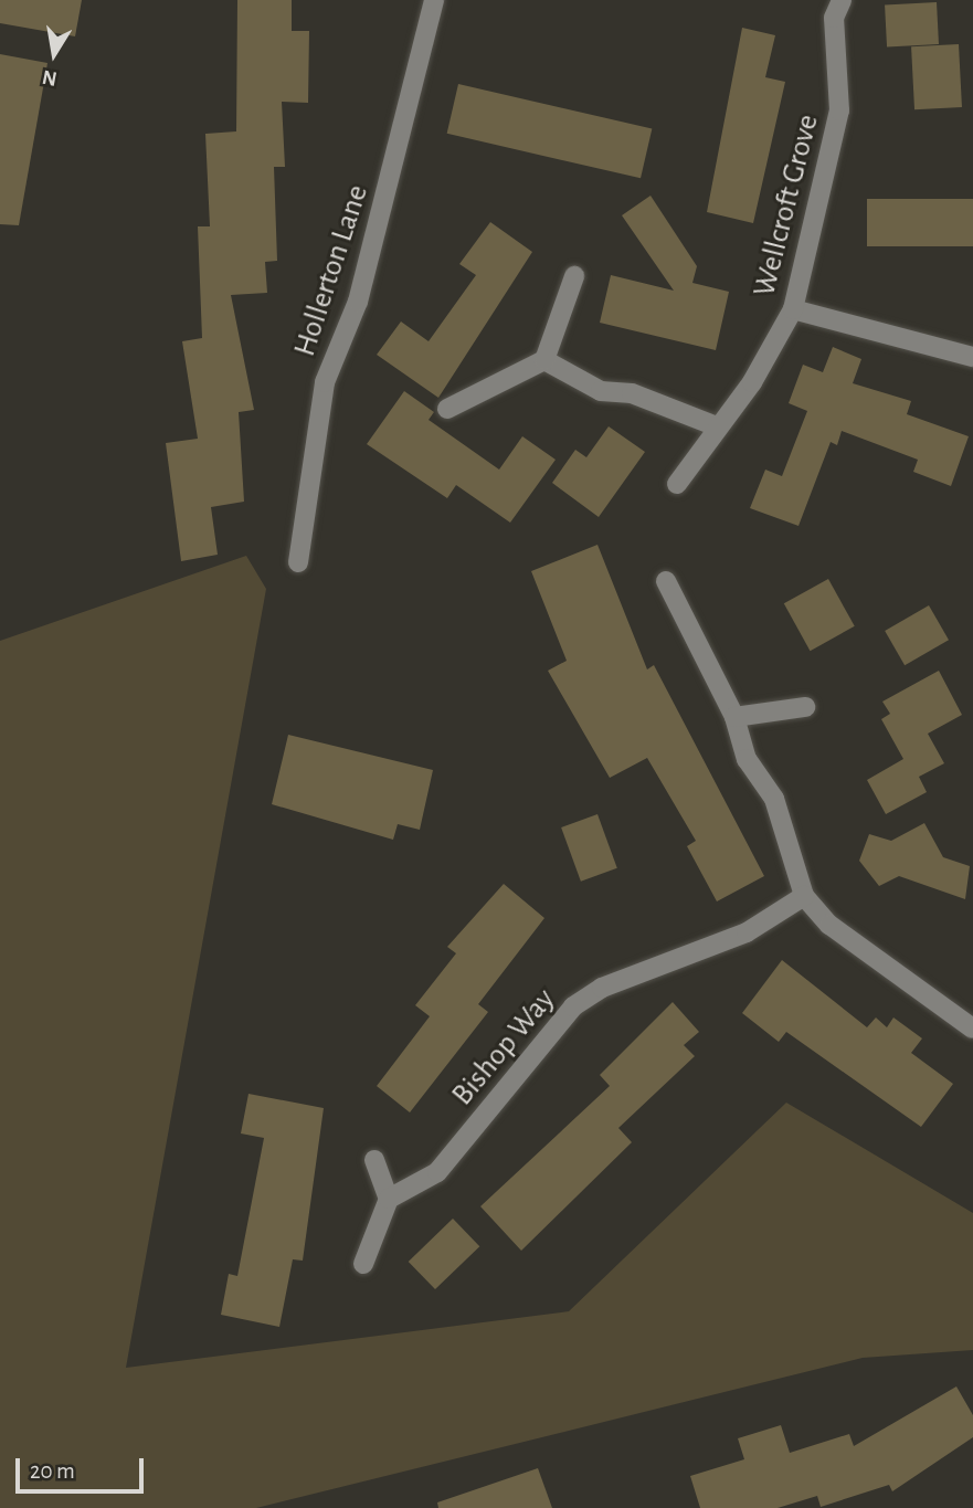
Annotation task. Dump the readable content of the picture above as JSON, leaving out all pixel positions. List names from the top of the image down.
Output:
{
  "streets": {
    "street": ["Wellcroft Grove", "Hollerton Lane", "Bishop Way"]
  },
  "scale_bar": "20 m",
  "north": "bottom"
}
